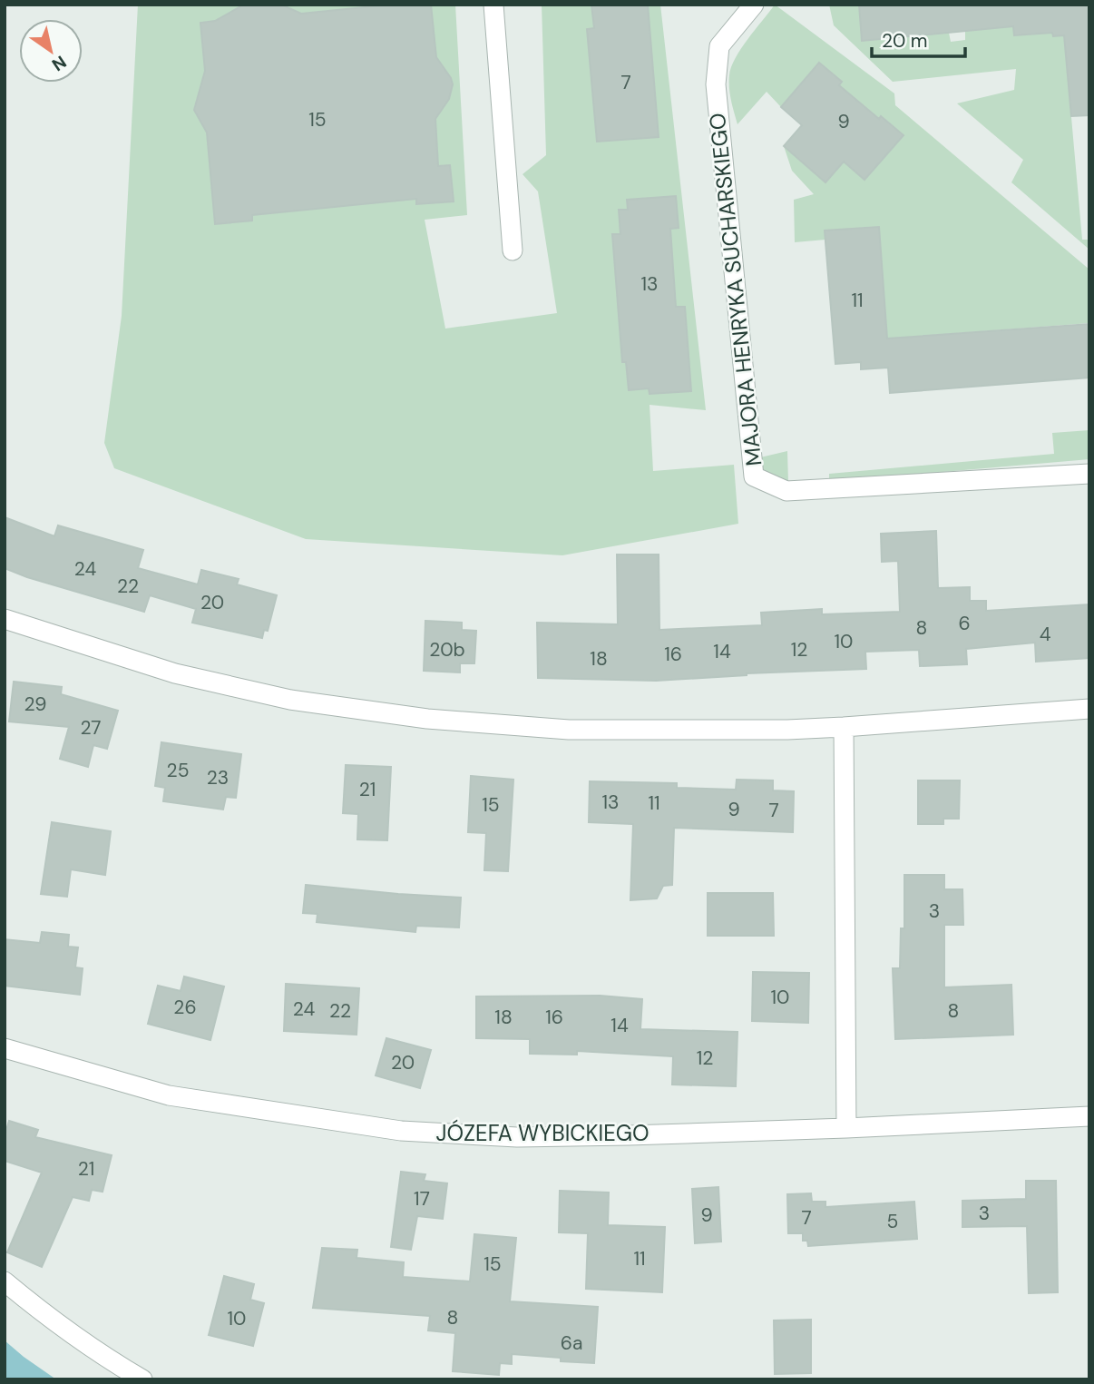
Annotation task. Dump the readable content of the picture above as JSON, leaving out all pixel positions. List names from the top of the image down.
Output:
{
  "streets": {
    "street": ["MAJORA HENRYKA SUCHARSKIEGO", "JÓZEFA WYBICKIEGO"]
  },
  "house_numbers": [
    "7",
    "15",
    "9",
    "13",
    "11",
    "24",
    "22",
    "20",
    "6",
    "8",
    "4",
    "10",
    "20b",
    "12",
    "14",
    "16",
    "18",
    "29",
    "27",
    "25",
    "23",
    "21",
    "13",
    "11",
    "15",
    "9",
    "7",
    "3",
    "10",
    "26",
    "24",
    "22",
    "8",
    "18",
    "16",
    "14",
    "12",
    "20",
    "21",
    "17",
    "3",
    "9",
    "7",
    "5",
    "11",
    "15",
    "8",
    "10",
    "6a"
  ],
  "scale_bar": "20 m",
  "north": "bottom right"
}
